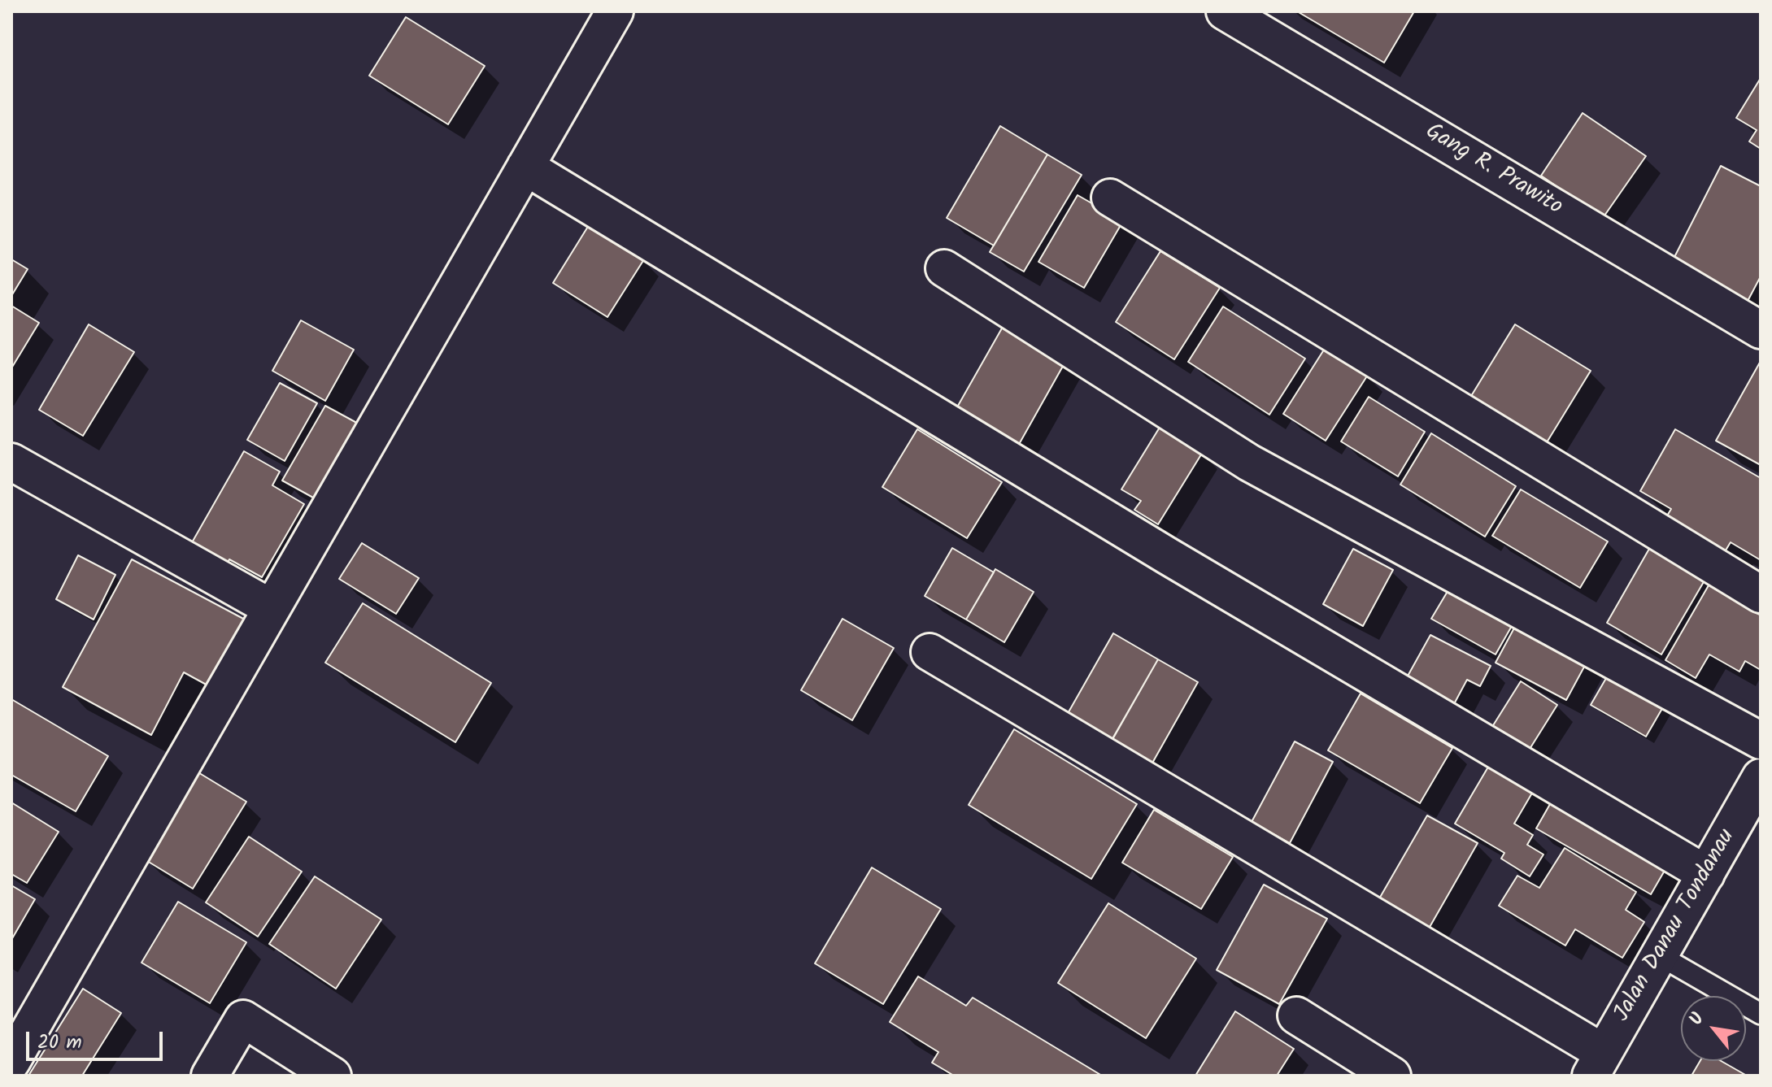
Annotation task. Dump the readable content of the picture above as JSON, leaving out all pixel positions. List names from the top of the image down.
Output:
{
  "streets": {
    "street": ["Gang R. Prawito", "Jalan Danau Tondanau"]
  },
  "scale_bar": "20 m",
  "north": "top left"
}
